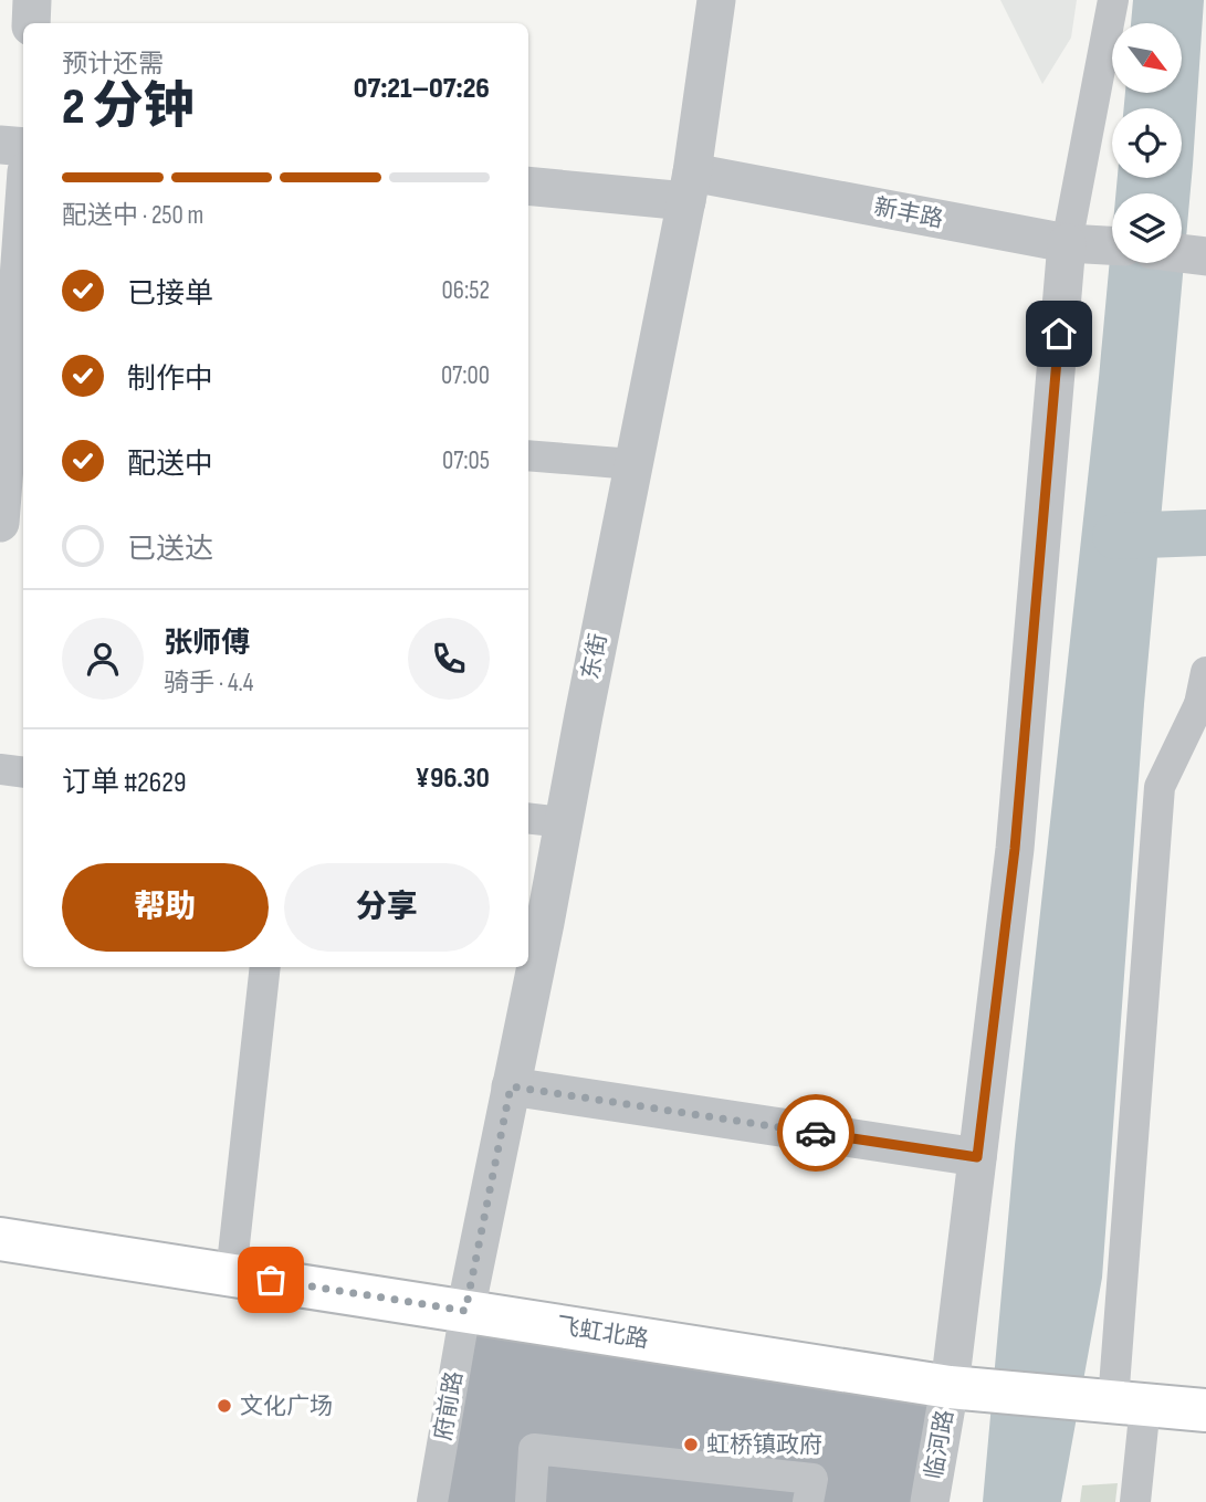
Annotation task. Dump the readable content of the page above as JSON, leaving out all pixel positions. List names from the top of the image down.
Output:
{
  "streets": {
    "main road": ["飞虹北路"],
    "street": [
      "新丰路",
      "东街",
      "府前路",
      "临河路"
    ]
  },
  "crossings": [
    ["新丰路", "东街"],
    ["新丰路", "临河路"],
    ["东街", "飞虹北路"],
    ["东街", "府前路"],
    ["飞虹北路", "府前路"],
    ["飞虹北路", "临河路"]
  ],
  "places": ["文化广场", "虹桥镇政府"],
  "north": "bottom right",
  "page": {
    "heading": ["2 分钟", "预计还需", "07:21–07:26"],
    "panel": [
      "张师傅",
      "骑手 · 4.4",
      "订单 #2629",
      "¥96.30"
    ],
    "bar": "配送中 · 250 m",
    "list": [
      ["已接单", "06:52"],
      ["制作中", "07:00"],
      ["配送中", "07:05"],
      "已送达"
    ],
    "buttons": ["帮助", "分享"]
  }
}
